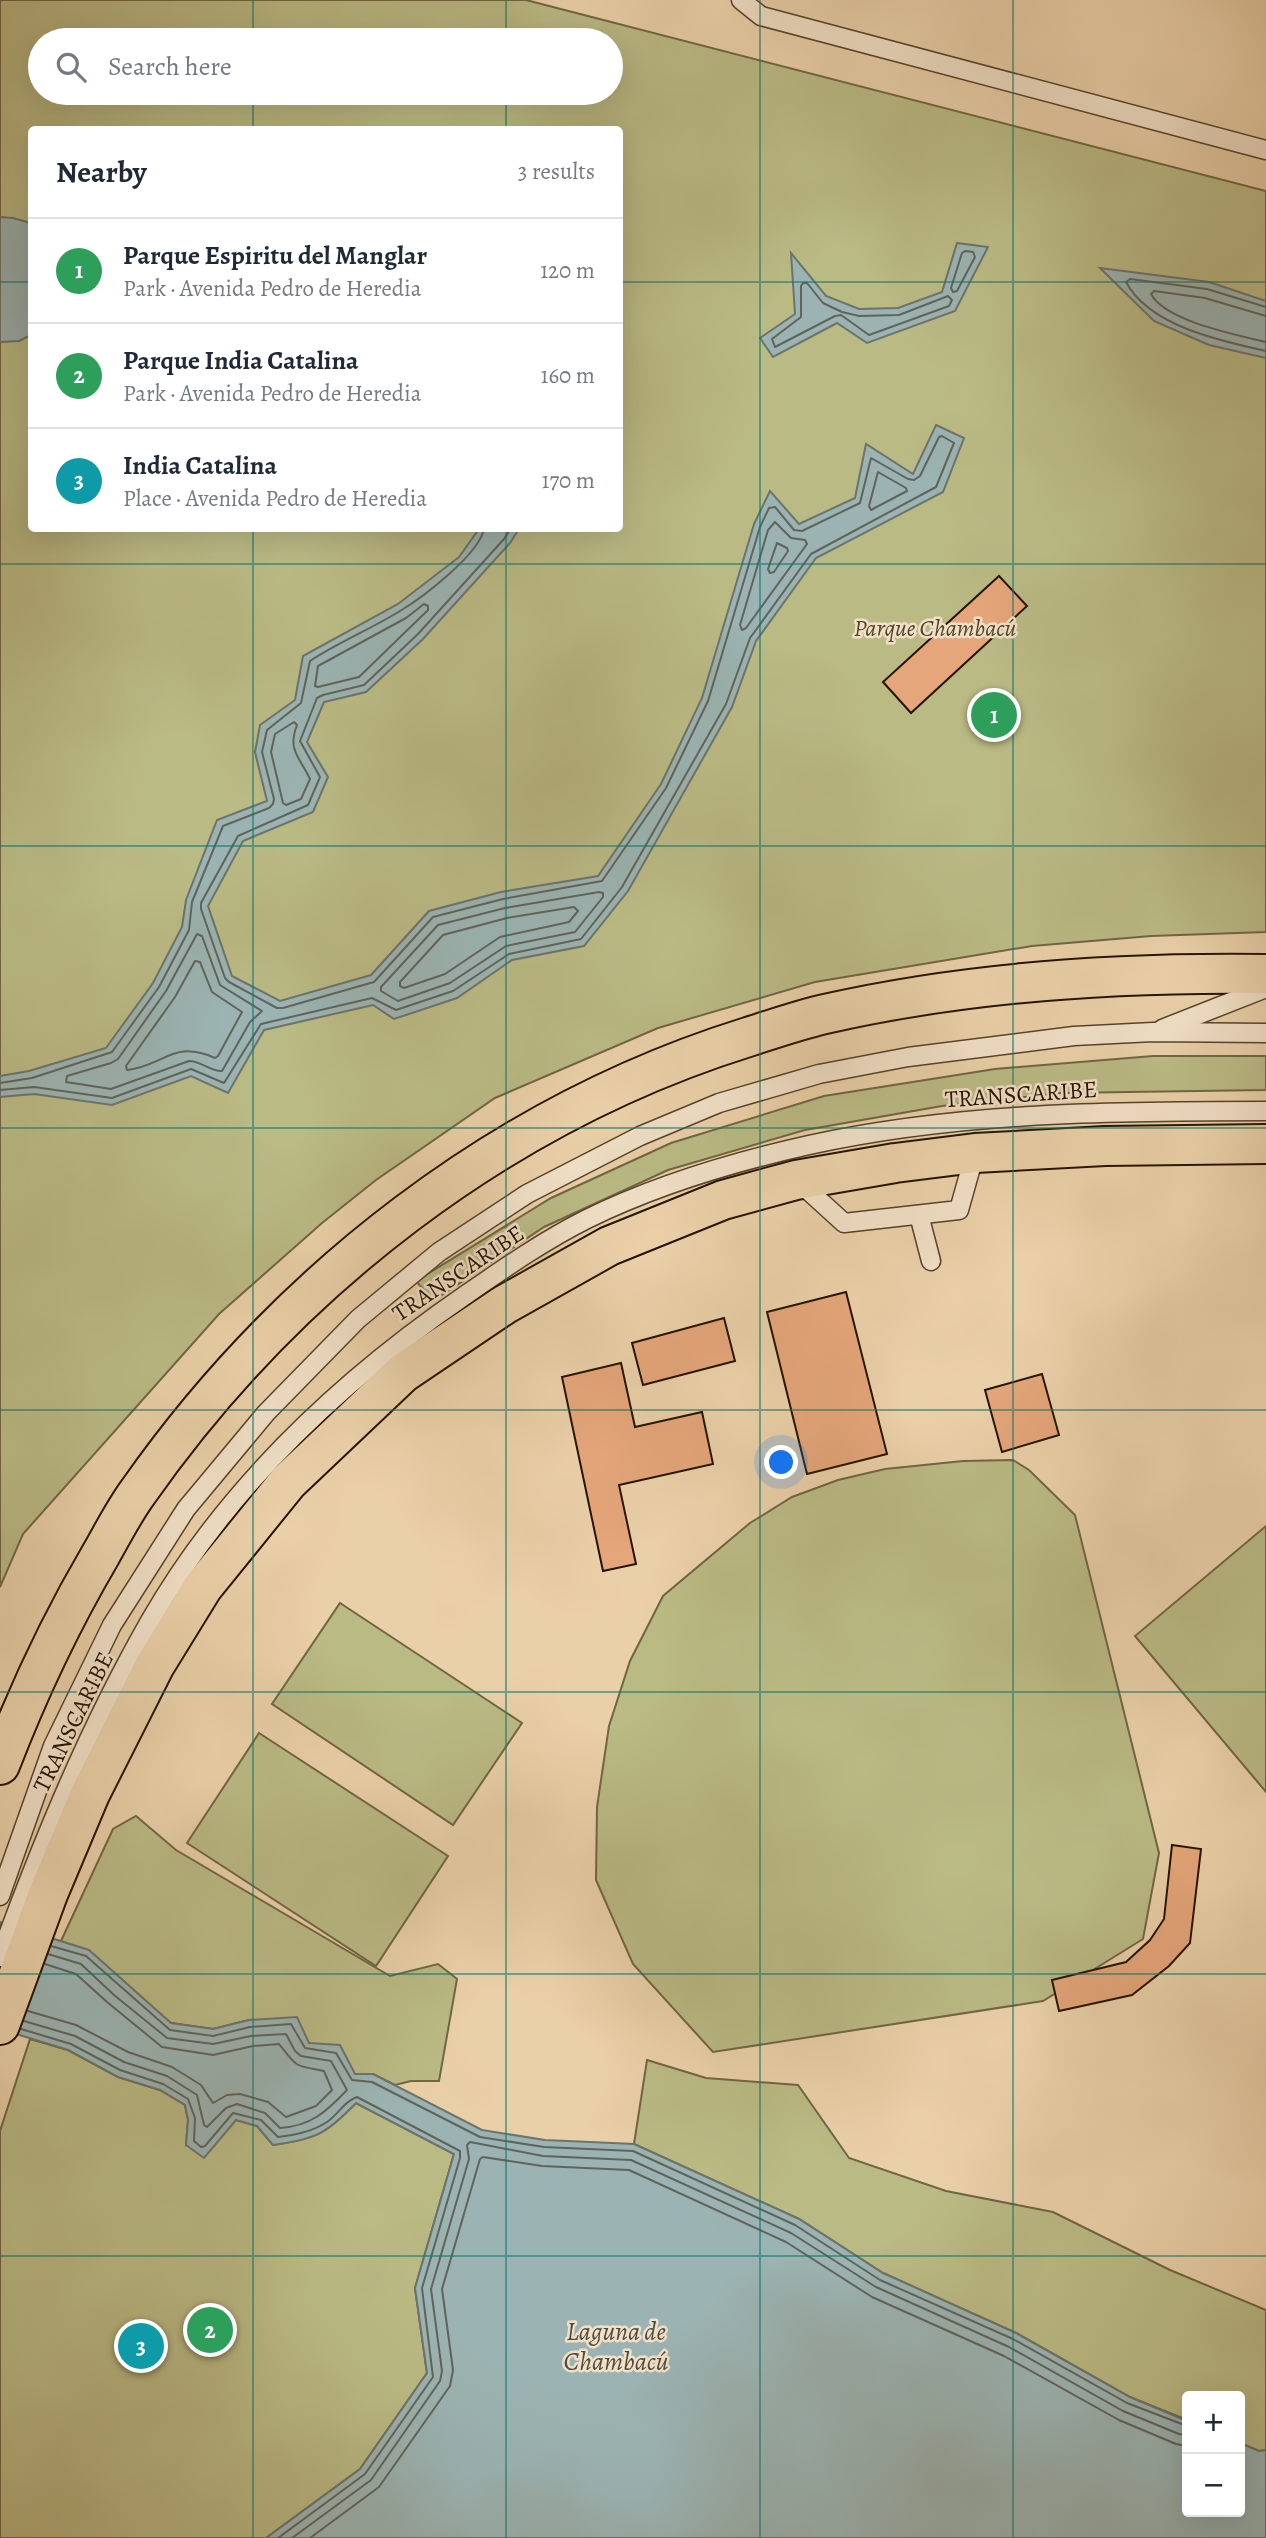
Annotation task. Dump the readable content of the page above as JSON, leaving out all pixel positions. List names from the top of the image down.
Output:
{
  "streets": {
    "lane": ["TRANSCARIBE"]
  },
  "water": ["Laguna de Chambacú"],
  "parks": ["Parque Chambacú"],
  "page": {
    "search": "Search here",
    "heading": ["Nearby", "3 results"],
    "list": [
      {
        "mark": "1",
        "name": "Parque Espiritu del Manglar",
        "note": "Park · Avenida Pedro de Heredia",
        "value": "120 m"
      },
      {
        "mark": "2",
        "name": "Parque India Catalina",
        "note": "Park · Avenida Pedro de Heredia",
        "value": "160 m"
      },
      {
        "mark": "3",
        "name": "India Catalina",
        "note": "Place · Avenida Pedro de Heredia",
        "value": "170 m"
      }
    ],
    "pins": ["1", "2", "3"],
    "map_buttons": ["+", "−"]
  }
}
